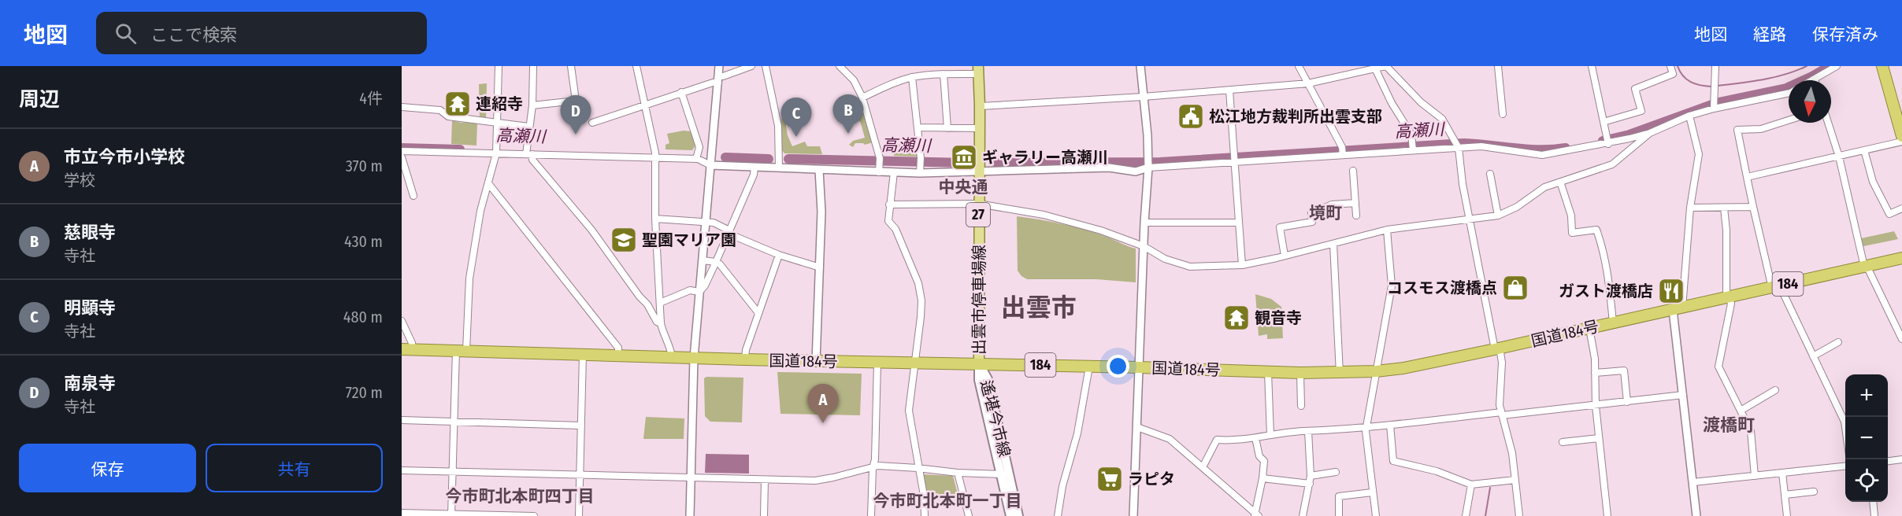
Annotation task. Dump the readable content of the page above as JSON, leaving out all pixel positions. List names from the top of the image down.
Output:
{
  "streets": {
    "highway": ["184", "国道184号"],
    "main road": ["27", "出雲市停車場線", "遙堪今市線"]
  },
  "crossings": [
    ["出雲市停車場線", "国道184号"],
    ["出雲市停車場線", "遙堪今市線"],
    ["国道184号", "遙堪今市線"]
  ],
  "districts": [
    "中央通",
    "境町",
    "出雲市",
    "渡橋町",
    "今市町北本町四丁目",
    "今市町北本町一丁目"
  ],
  "water": ["高瀬川"],
  "places": {
    "temple": ["連紹寺", "観音寺"],
    "public building": ["松江地方裁判所出雲支部"],
    "museum": ["ギャラリー高瀬川"],
    "school or university": ["聖園マリア園"],
    "shop": ["コスモス渡橋点"],
    "restaurant": ["ガスト渡橋店"],
    "supermarket": ["ラピタ"]
  },
  "north": "bottom",
  "page": {
    "header": "地図",
    "search": "ここで検索",
    "nav": ["地図", "経路", "保存済み"],
    "heading": ["周辺", "4件"],
    "pins": [
      "B",
      "D",
      "C",
      "A"
    ],
    "list": [
      {
        "mark": "A",
        "name": "市立今市小学校",
        "note": "学校",
        "value": "370 m"
      },
      {
        "mark": "B",
        "name": "慈眼寺",
        "note": "寺社",
        "value": "430 m"
      },
      {
        "mark": "C",
        "name": "明顕寺",
        "note": "寺社",
        "value": "480 m"
      },
      {
        "mark": "D",
        "name": "南泉寺",
        "note": "寺社",
        "value": "720 m"
      }
    ],
    "map_buttons": ["+", "−"],
    "buttons": ["保存", "共有"]
  }
}
